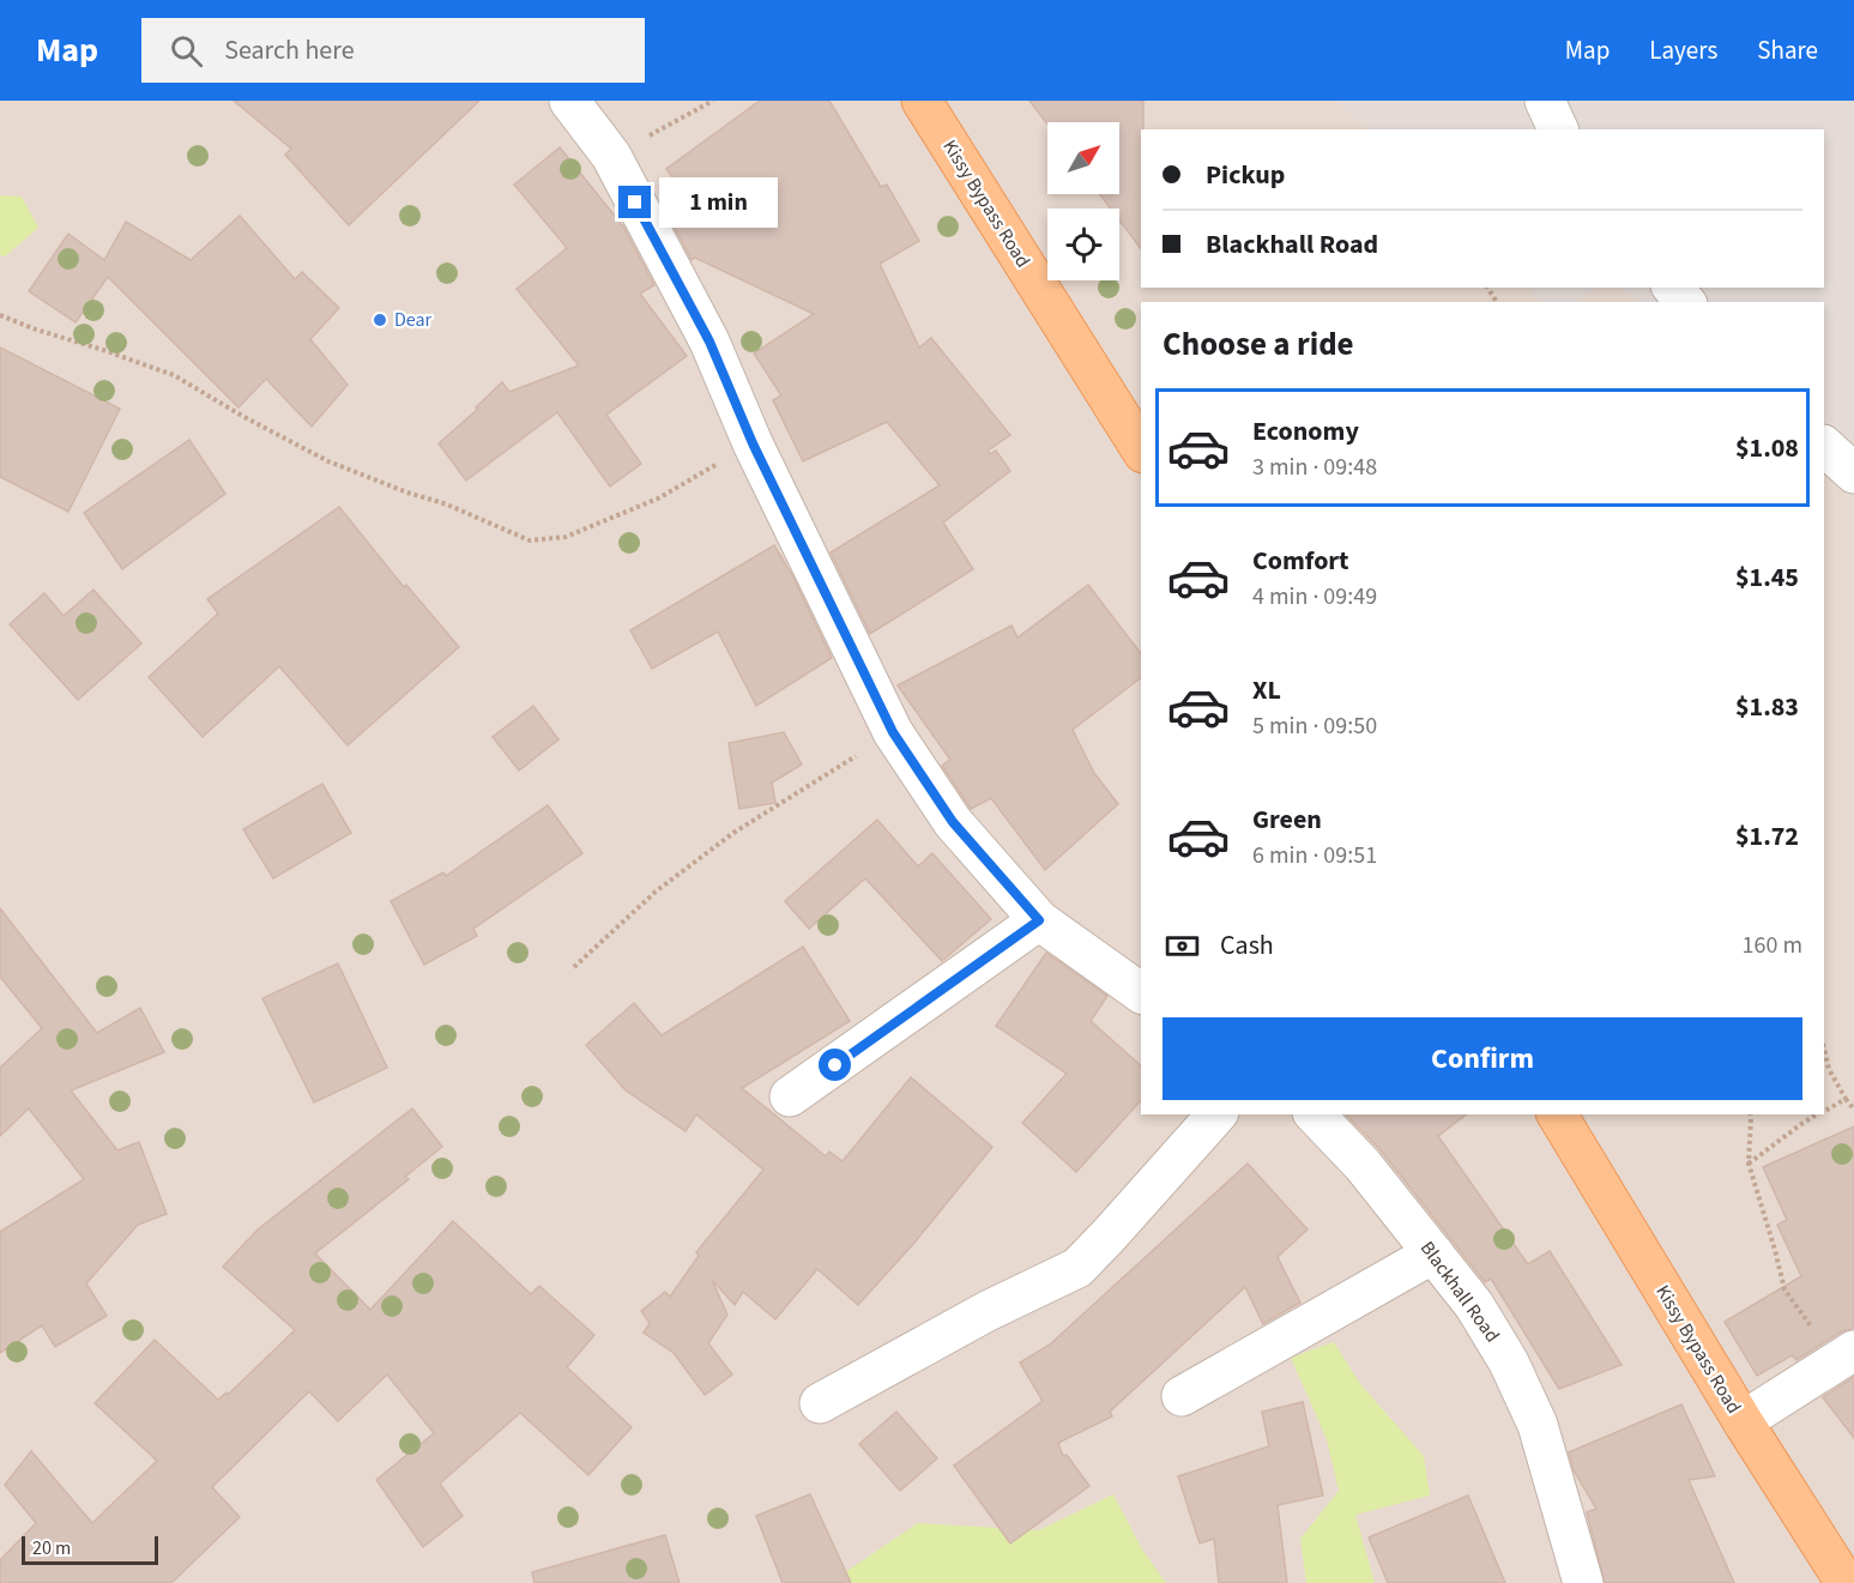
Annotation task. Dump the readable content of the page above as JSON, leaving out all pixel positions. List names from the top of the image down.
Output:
{
  "streets": {
    "main road": ["Kissy Bypass Road"],
    "street": ["Blackhall Road"]
  },
  "places": ["Dear"],
  "scale_bar": "20 m",
  "north": "top right",
  "page": {
    "header": "Map",
    "search": "Search here",
    "nav": ["Map", "Layers", "Share"],
    "banner": ["Pickup", "Blackhall Road"],
    "bubble": "1 min",
    "heading": "Choose a ride",
    "list": [
      {
        "name": "Economy",
        "note": "3 min · 09:48",
        "value": "$1.08"
      },
      {
        "name": "Comfort",
        "note": "4 min · 09:49",
        "value": "$1.45"
      },
      {
        "name": "XL",
        "note": "5 min · 09:50",
        "value": "$1.83"
      },
      {
        "name": "Green",
        "note": "6 min · 09:51",
        "value": "$1.72"
      }
    ],
    "pay": ["Cash", "160 m"],
    "buttons": "Confirm",
    "scale": "20 m"
  }
}
